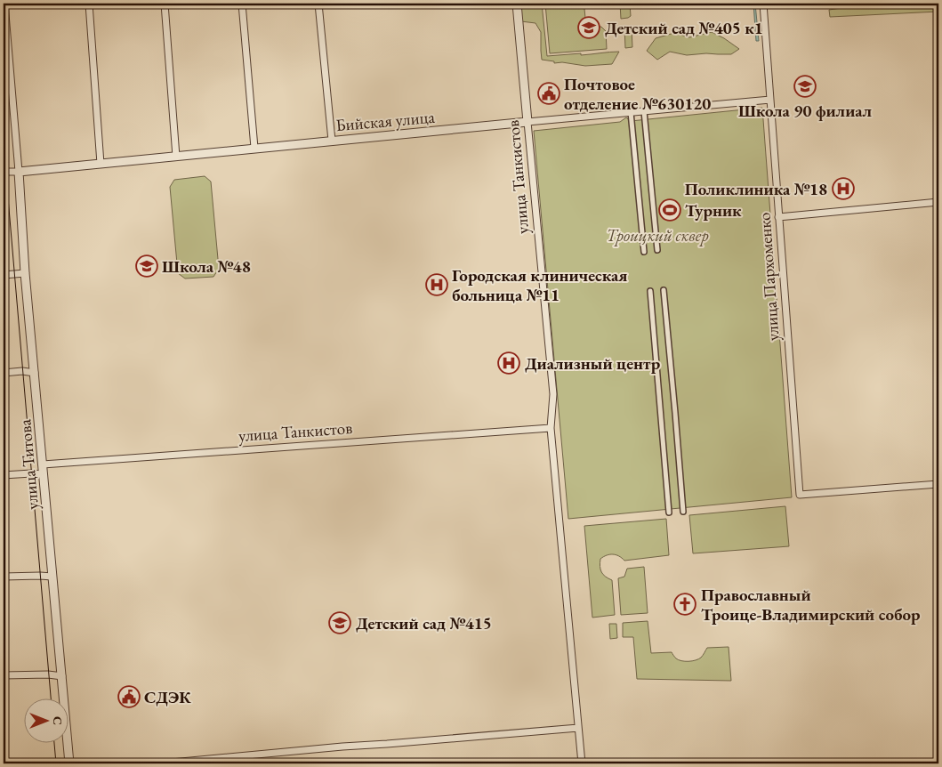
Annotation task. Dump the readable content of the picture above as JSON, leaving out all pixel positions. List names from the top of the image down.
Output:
{
  "streets": {
    "street": [
      "Бийская улица",
      "улица Танкистов",
      "улица Пархоменко",
      "улица Титова"
    ]
  },
  "crossings": [
    ["Бийская улица", "улица Танкистов"],
    ["Бийская улица", "улица Пархоменко"],
    ["Бийская улица", "улица Титова"],
    ["улица Танкистов", "улица Титова"]
  ],
  "parks": ["Троицкий сквер"],
  "places": {
    "school or university": [
      "Детский сад №405 к1",
      "Школа 90 филиал",
      "Школа №48",
      "Детский сад №415"
    ],
    "public building": ["Почтовое отделение №630120", "СДЭК"],
    "hospital": ["Поликлиника №18", "Городская клиническая больница №11", "Диализный центр"],
    "sports": ["Турник"],
    "church": ["Православный Троице-Владимирский собор"]
  },
  "north": "right"
}
